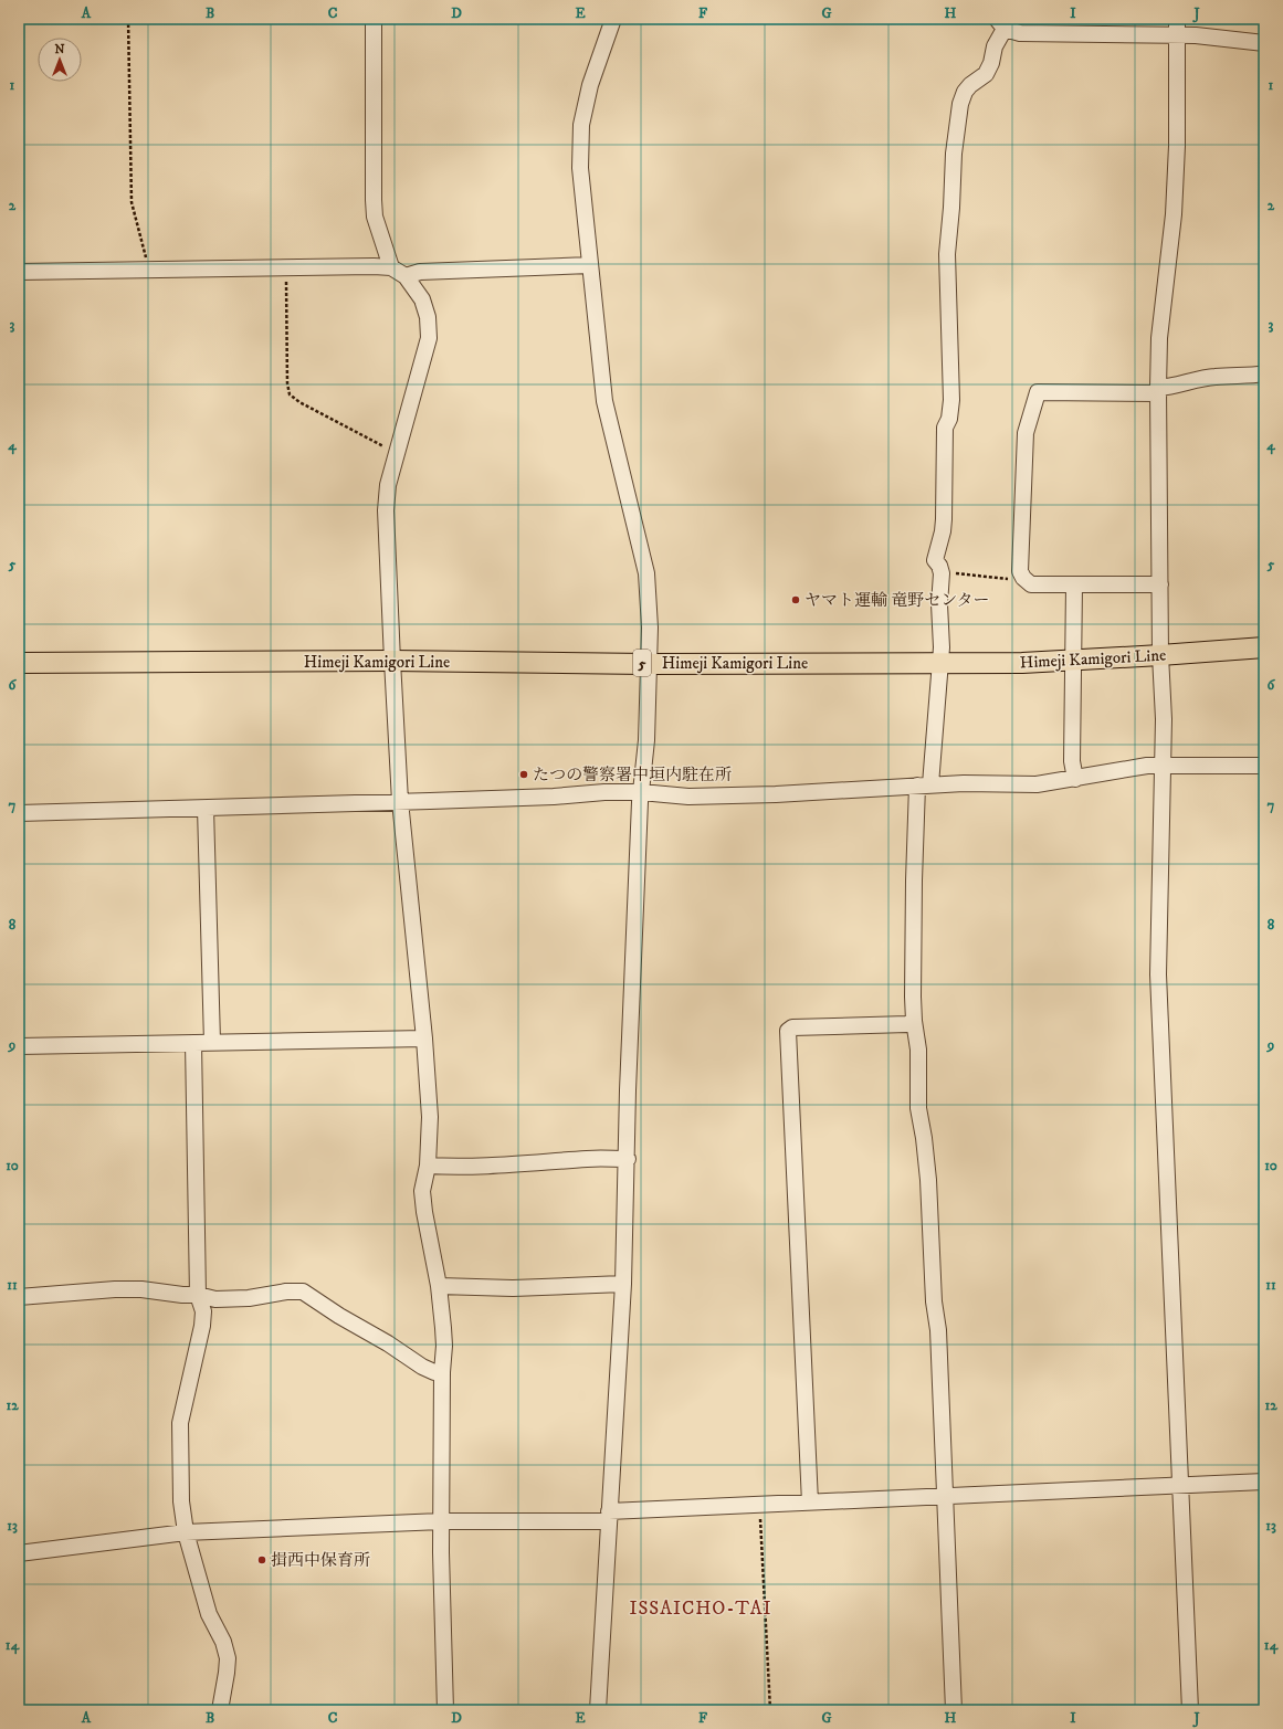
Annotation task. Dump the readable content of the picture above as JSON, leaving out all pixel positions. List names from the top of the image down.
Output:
{
  "streets": {
    "main road": ["Himeji Kamigori Line", "5"]
  },
  "districts": ["ISSAICHO-TAI"],
  "places": ["ヤマト運輸 竜野センター", "たつの警察署中垣内駐在所", "揖西中保育所"],
  "north": "top",
  "grid": {
    "columns": [
      "A",
      "B",
      "C",
      "D",
      "E",
      "F",
      "G",
      "H",
      "I",
      "J"
    ],
    "rows": [
      "1",
      "2",
      "3",
      "4",
      "5",
      "6",
      "7",
      "8",
      "9",
      "10",
      "11",
      "12",
      "13",
      "14"
    ]
  }
}
